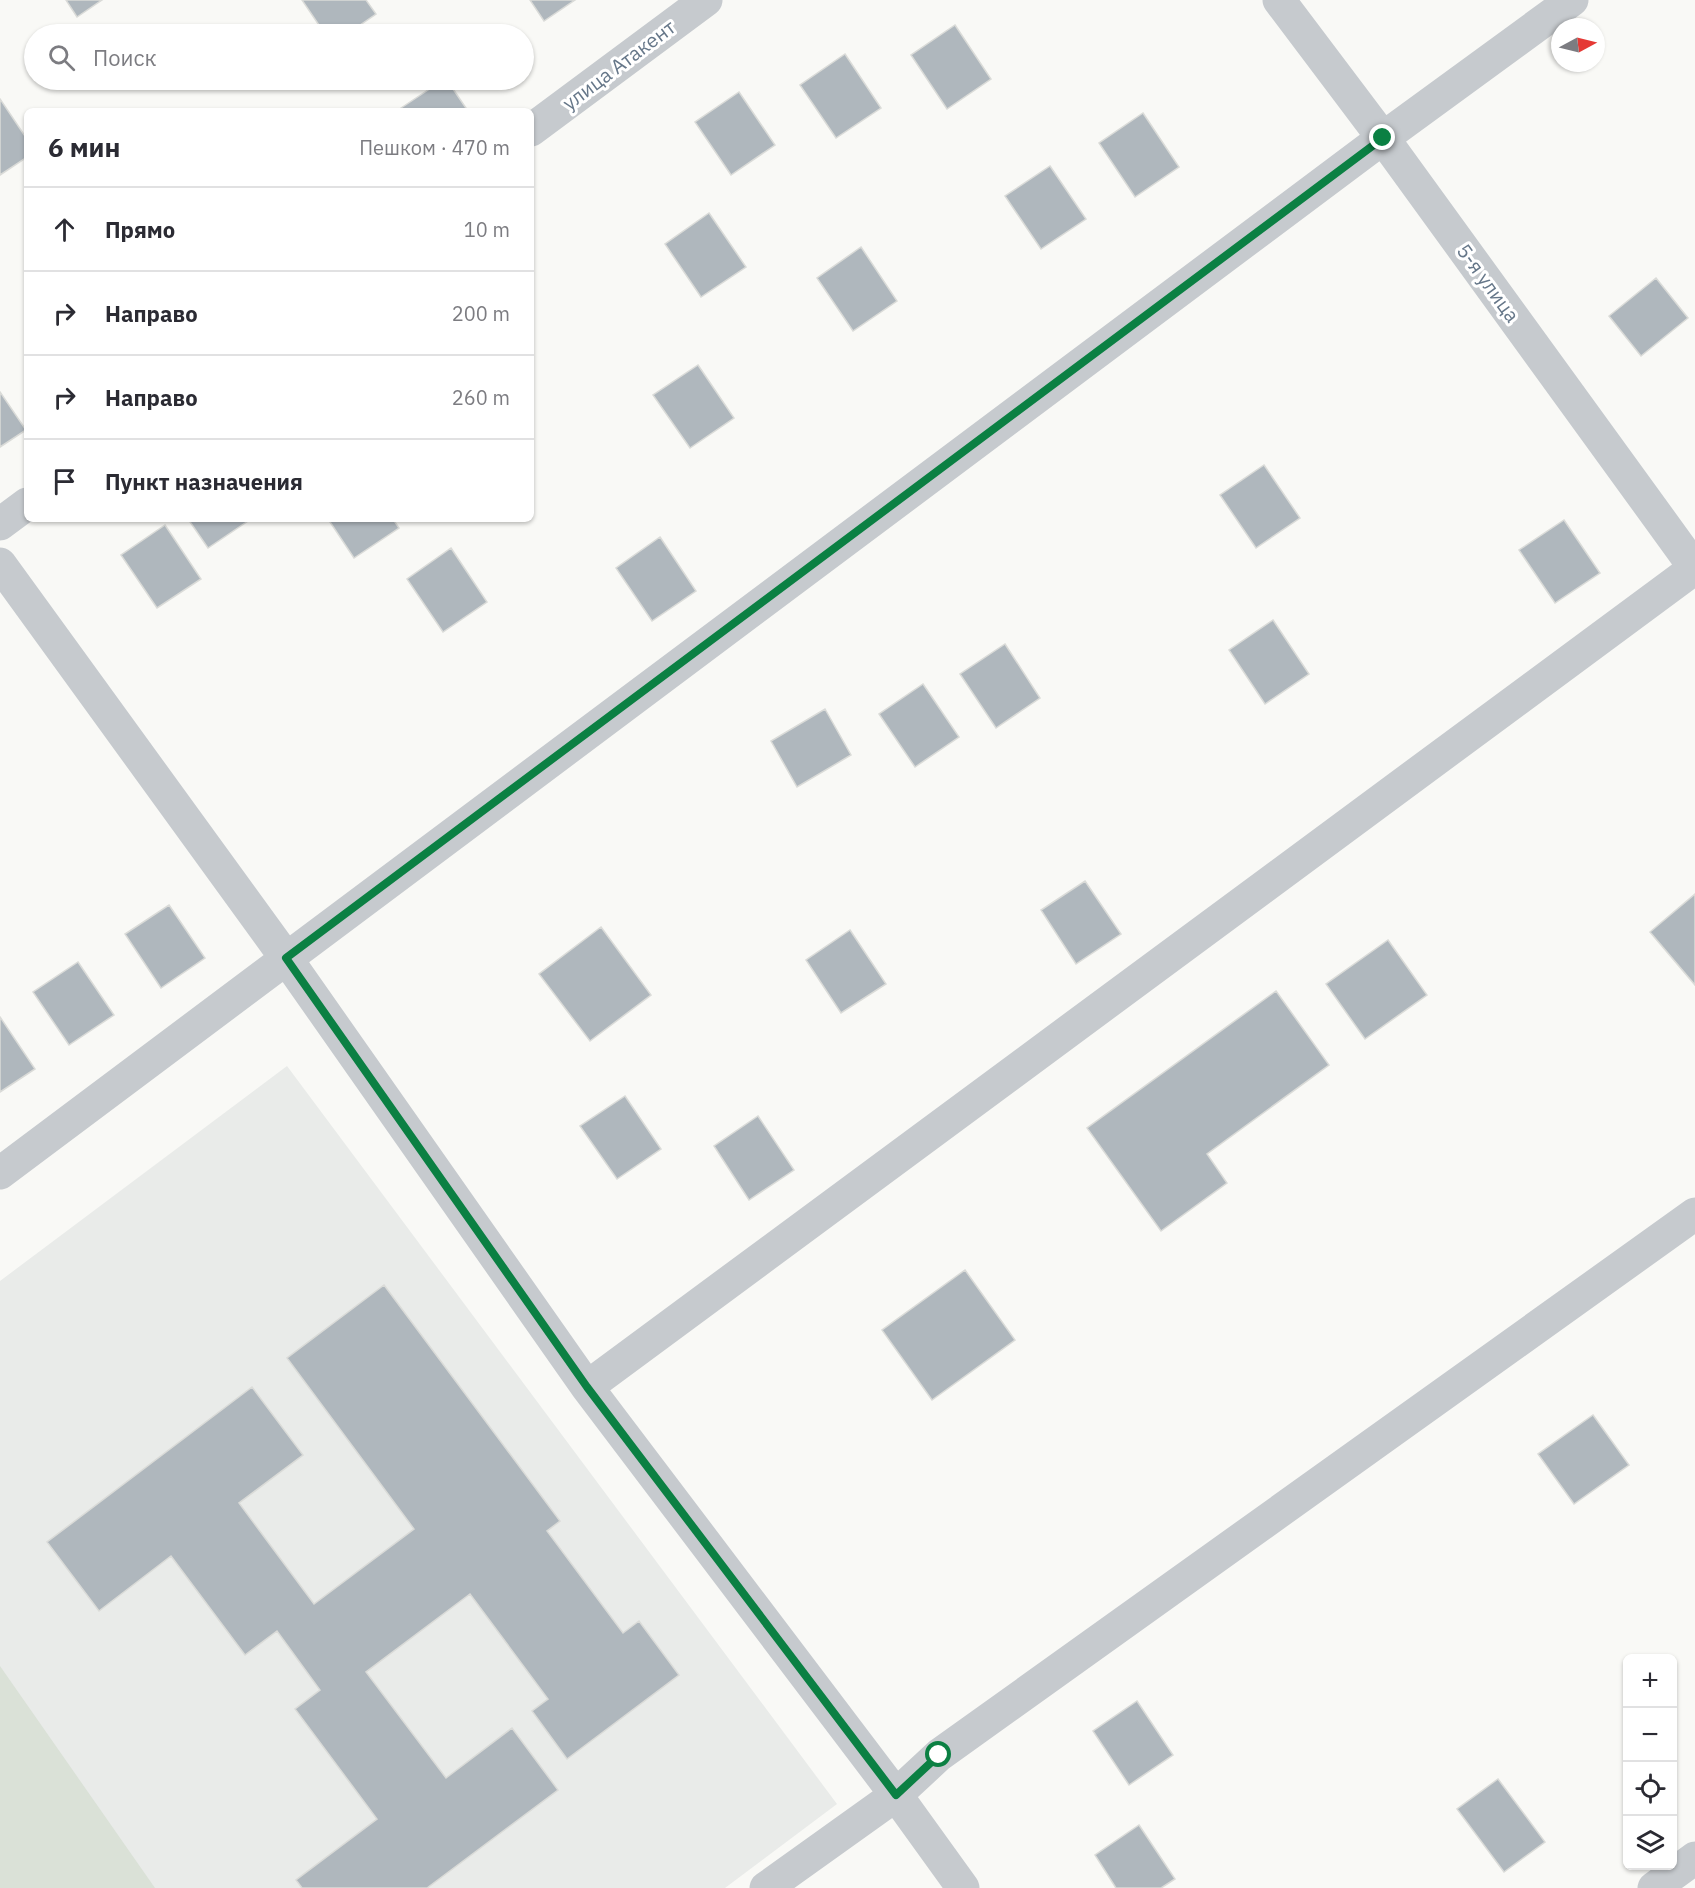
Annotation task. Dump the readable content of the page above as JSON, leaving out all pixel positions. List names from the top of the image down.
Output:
{
  "streets": {
    "street": ["улица Атакент", "5-я улица"]
  },
  "north": "right",
  "page": {
    "search": "Поиск",
    "heading": ["6 мин", "Пешком · 470 m"],
    "list": [
      ["Прямо", "10 m"],
      ["Направо", "200 m"],
      ["Направо", "260 m"],
      "Пункт назначения"
    ],
    "map_buttons": ["+", "−"]
  }
}
